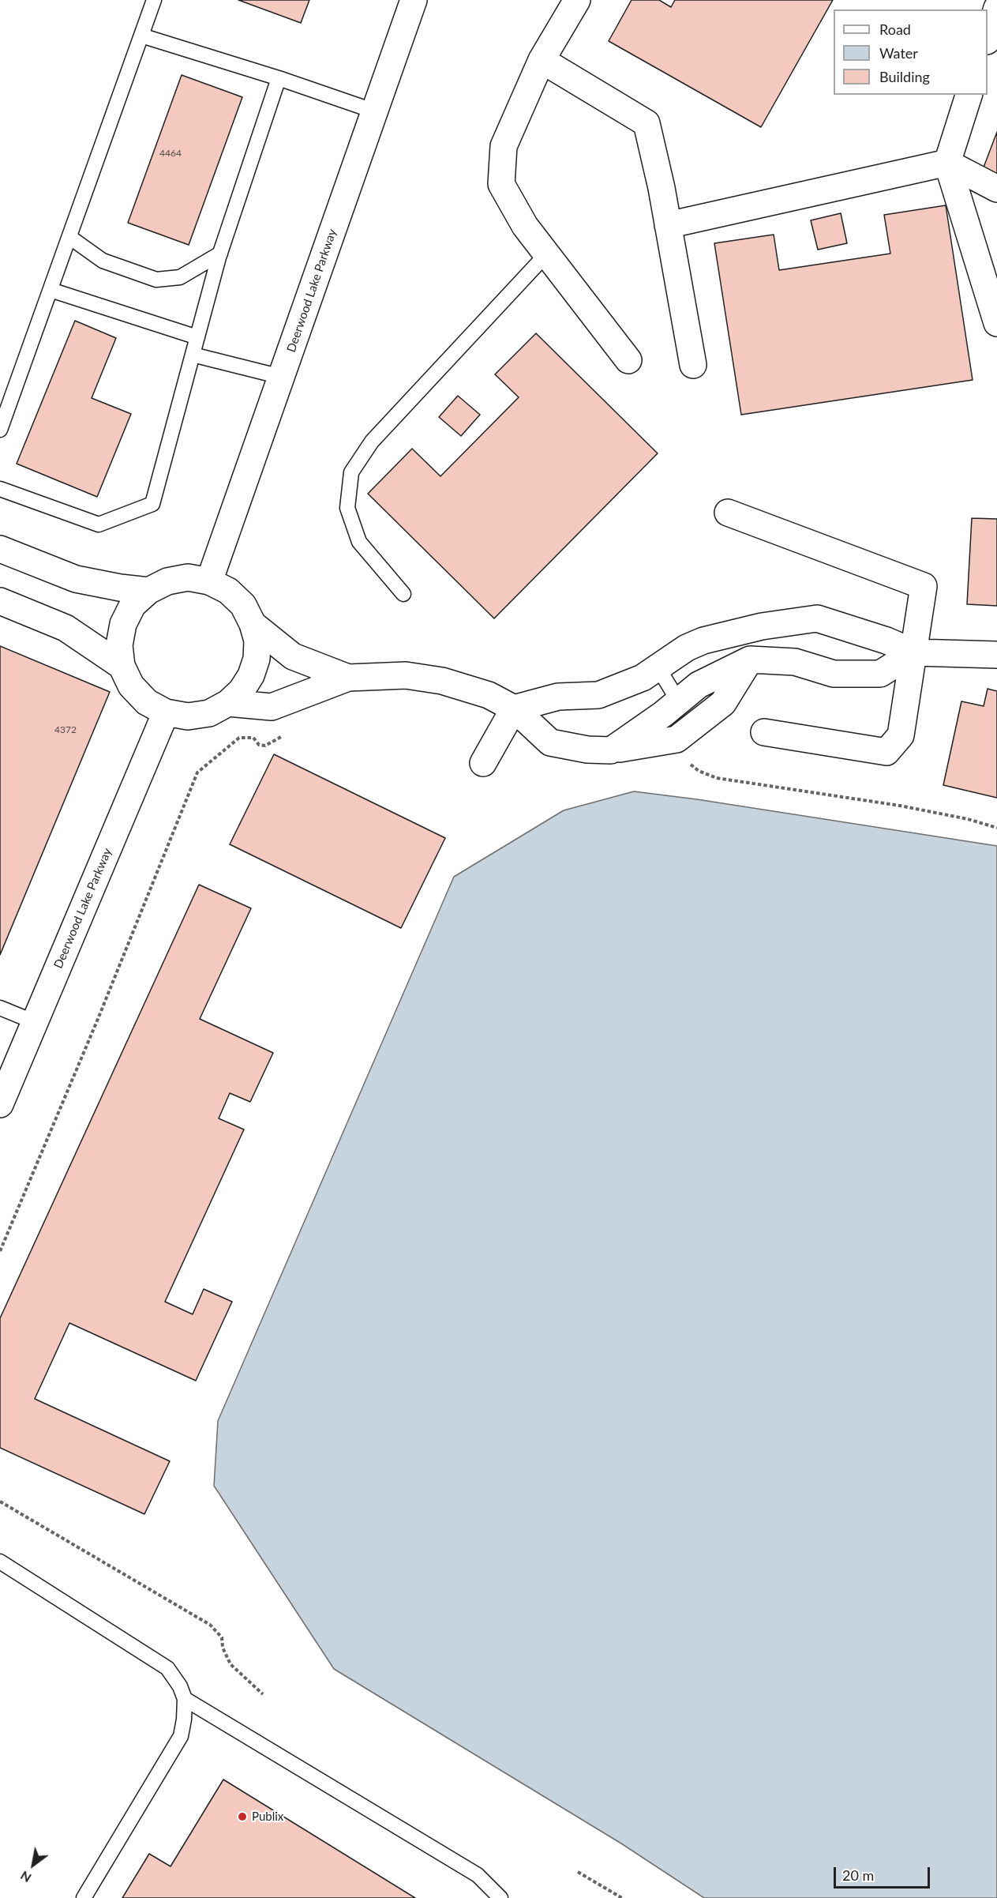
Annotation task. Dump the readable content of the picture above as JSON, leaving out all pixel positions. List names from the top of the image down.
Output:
{
  "streets": {
    "street": ["Deerwood Lake Parkway"]
  },
  "places": ["Publix"],
  "house_numbers": ["4464", "4372"],
  "legend": ["Road", "Water", "Building"],
  "scale_bar": "20 m",
  "north": "bottom left"
}
